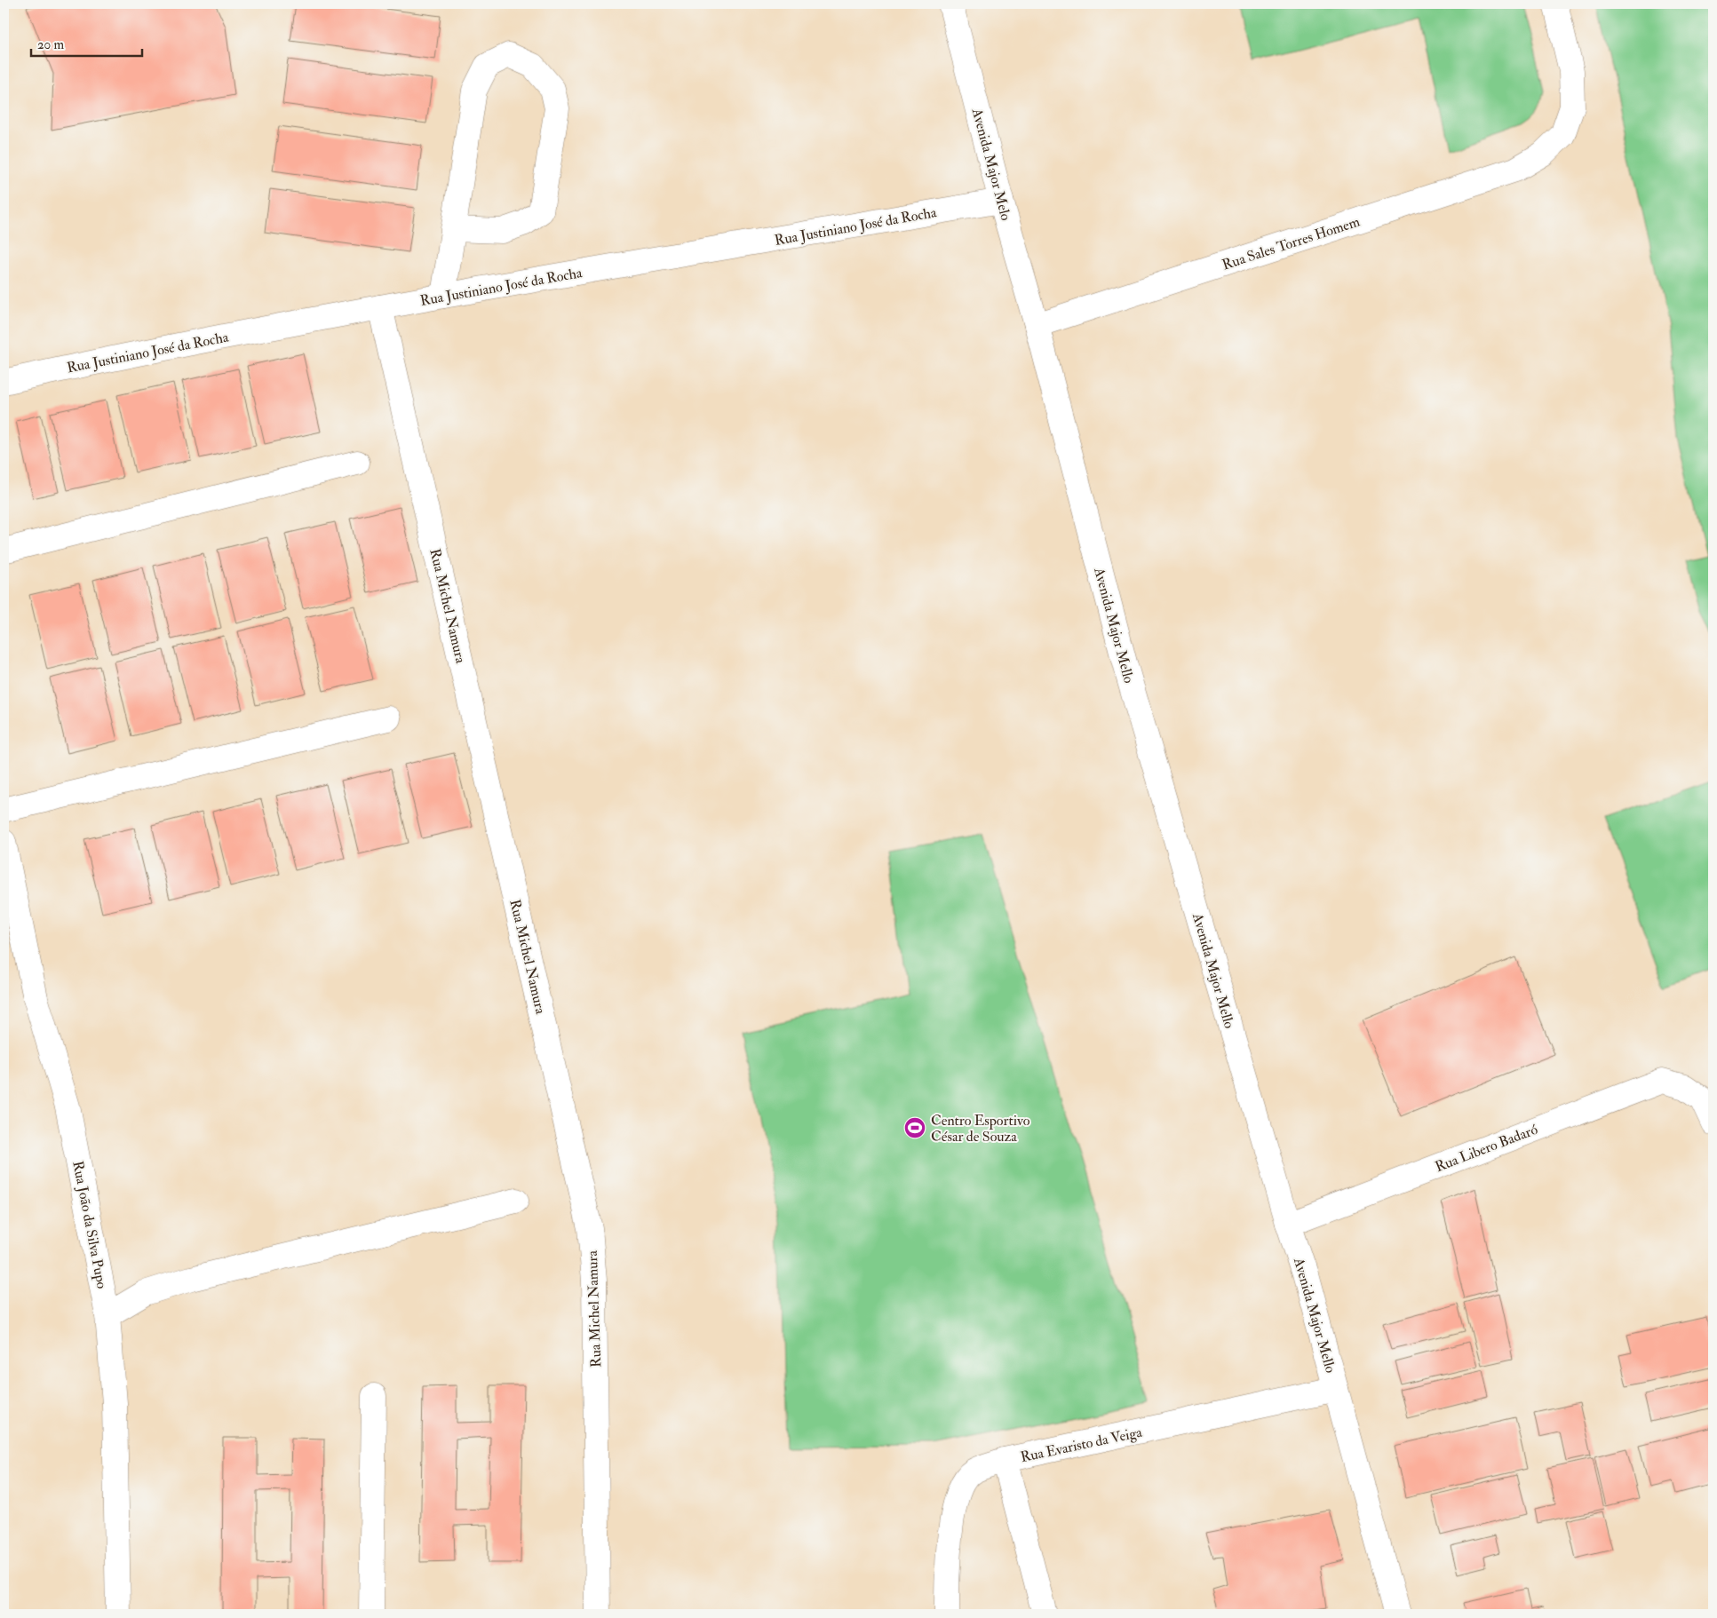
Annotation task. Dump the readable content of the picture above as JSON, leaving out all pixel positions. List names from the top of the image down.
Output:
{
  "streets": {
    "street": [
      "Avenida Major Melo",
      "Rua Justiniano José da Rocha",
      "Rua Sales Torres Homem",
      "Rua Michel Namura",
      "Avenida Major Mello",
      "Rua Libero Badaró",
      "Rua João da Silva Pupo",
      "Rua Evaristo da Veiga"
    ]
  },
  "crossings": [
    ["Avenida Major Melo", "Rua Justiniano José da Rocha"],
    ["Avenida Major Melo", "Rua Sales Torres Homem"],
    ["Avenida Major Melo", "Avenida Major Mello"],
    ["Rua Justiniano José da Rocha", "Rua Michel Namura"],
    ["Rua Sales Torres Homem", "Avenida Major Mello"],
    ["Avenida Major Mello", "Rua Libero Badaró"],
    ["Avenida Major Mello", "Rua Evaristo da Veiga"]
  ],
  "places": {
    "sports": ["Centro Esportivo César de Souza"]
  },
  "scale_bar": "20 m"
}
